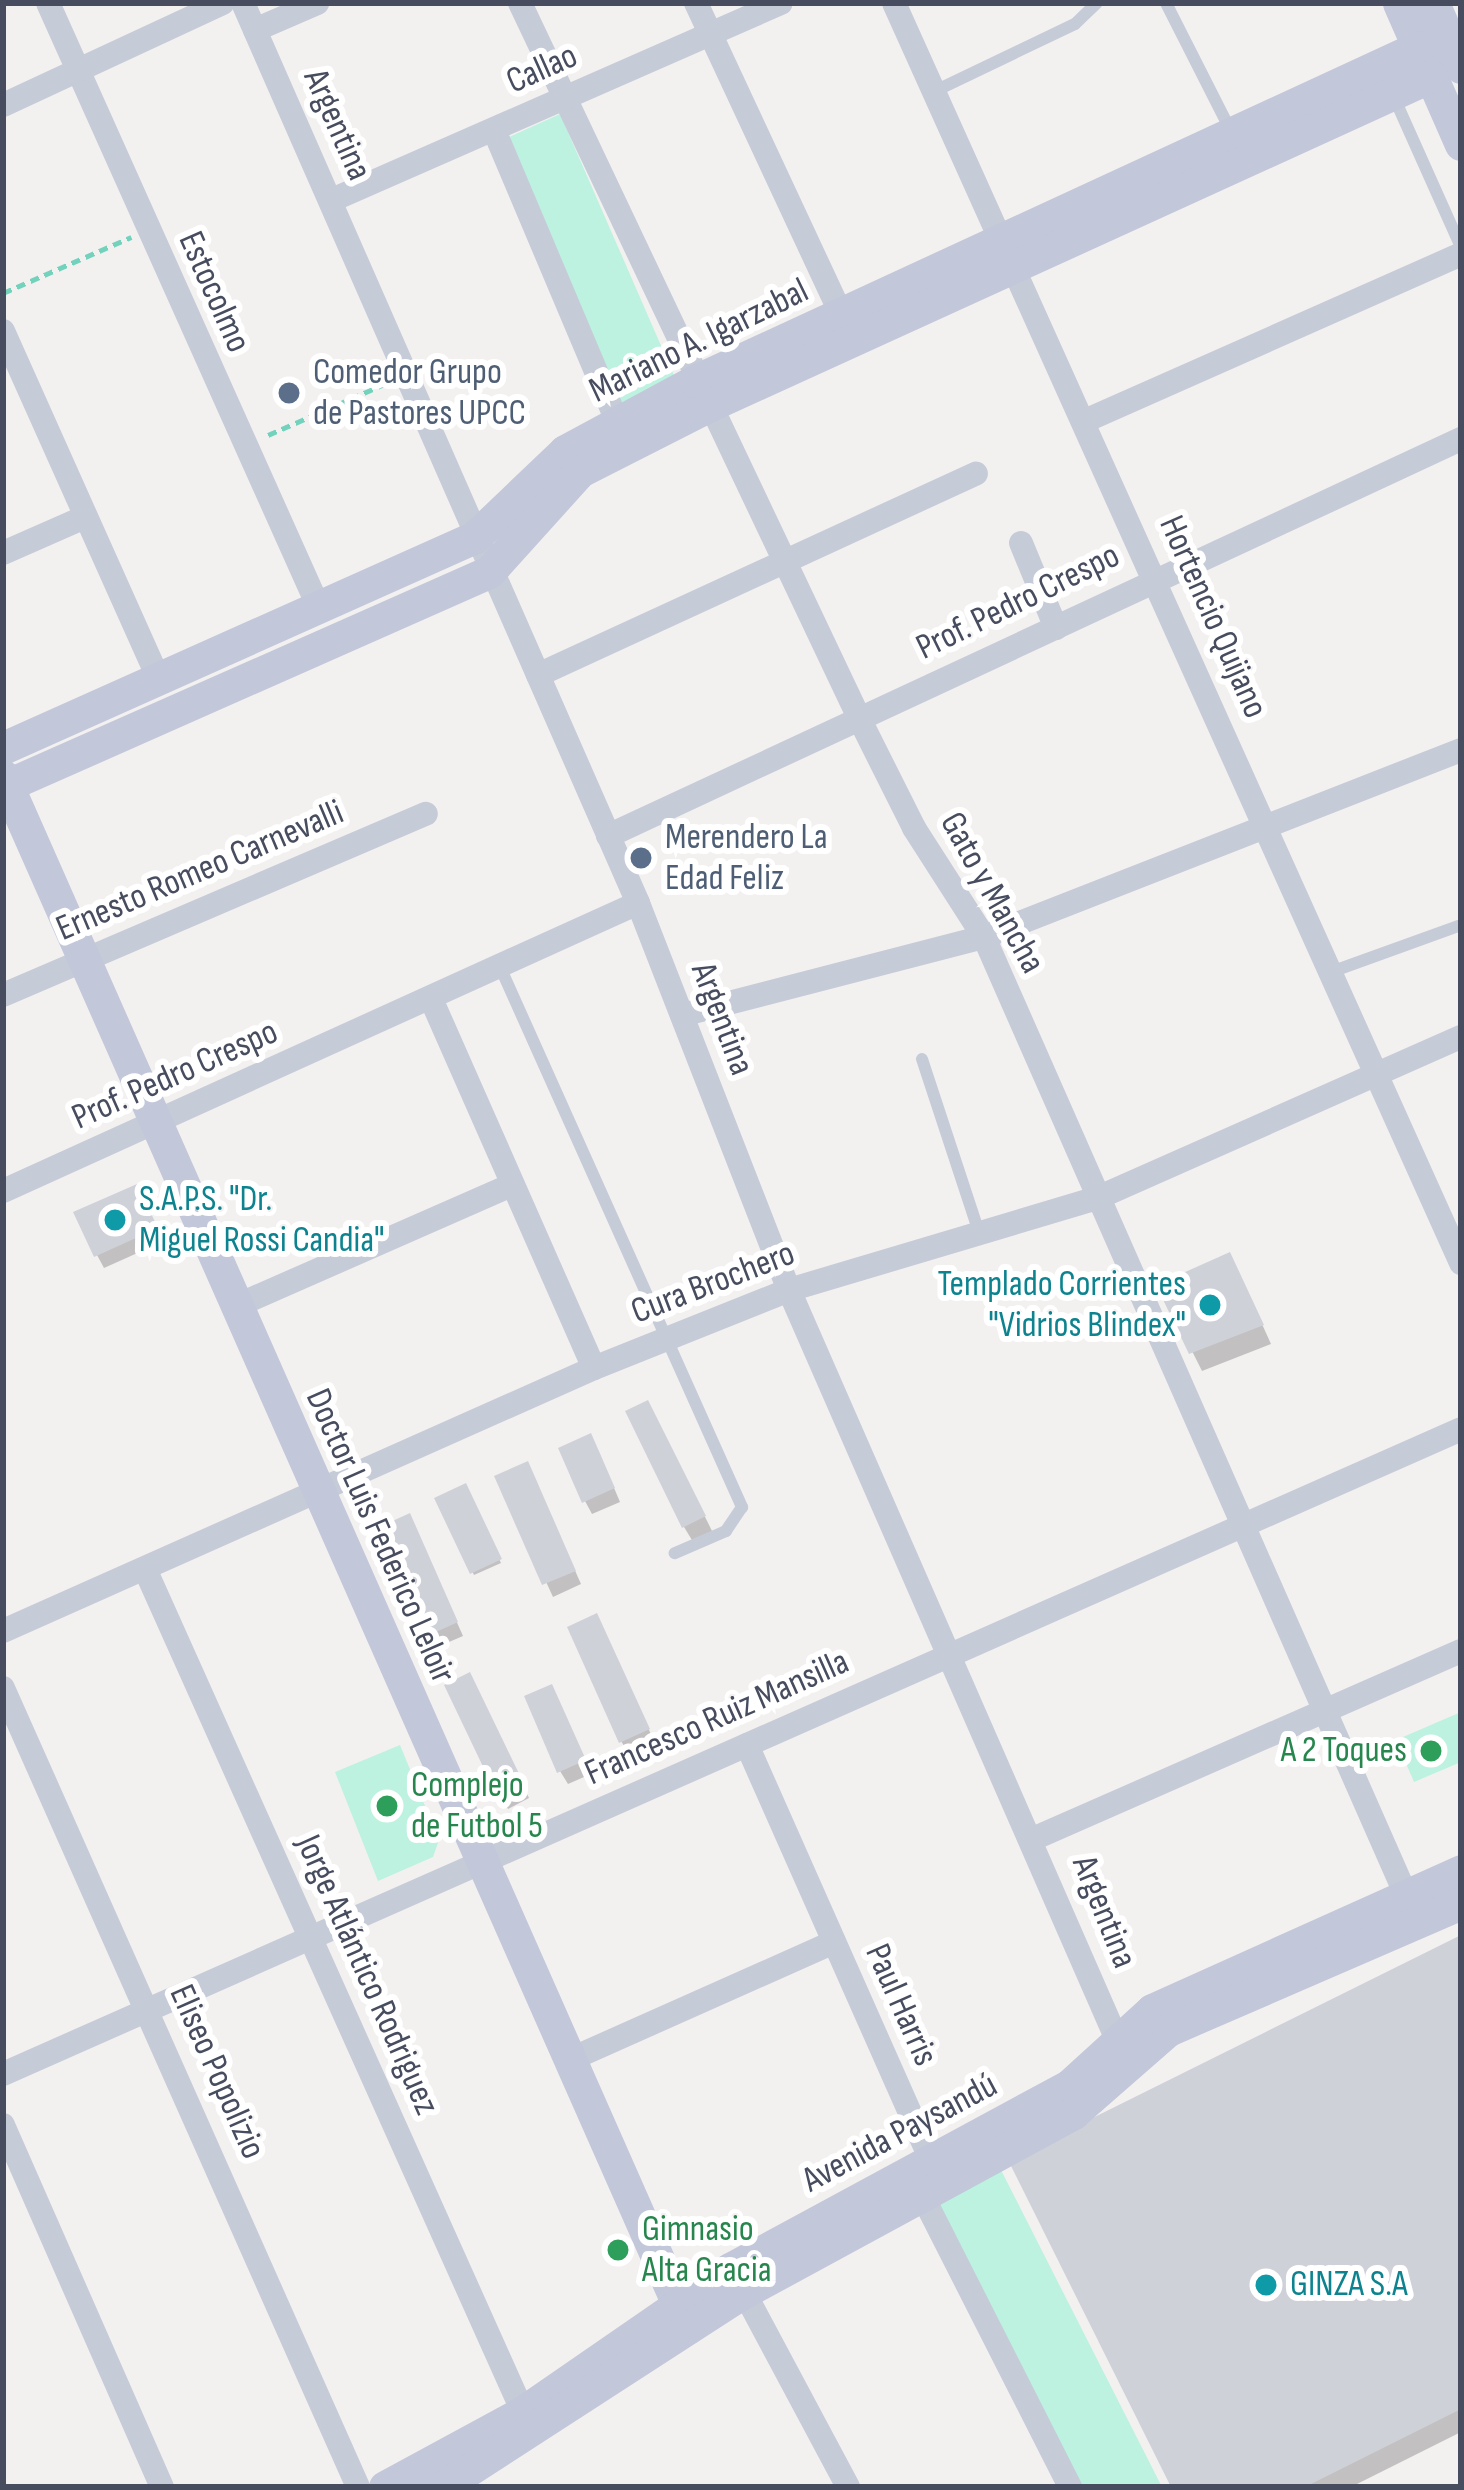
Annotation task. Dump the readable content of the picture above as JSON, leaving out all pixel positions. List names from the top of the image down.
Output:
{
  "streets": {
    "main road": ["Mariano A. Igarzabal", "Doctor Luis Federico Leloir", "Avenida Paysandú"],
    "street": [
      "Callao",
      "Argentina",
      "Estocolmo",
      "Prof. Pedro Crespo",
      "Hortencio Quijano",
      "Ernesto Romeo Carnevalli",
      "Gato y Mancha",
      "Cura Brochero",
      "Francesco Ruiz Mansilla",
      "Jorge Atlántico Rodriguez",
      "Paul Harris",
      "Eliseo Popolizio"
    ]
  },
  "crossings": [
    ["Callao", "Argentina"],
    ["Callao", "Gato y Mancha"],
    ["Argentina", "Mariano A. Igarzabal"],
    ["Argentina", "Prof. Pedro Crespo"],
    ["Argentina", "Cura Brochero"],
    ["Argentina", "Francesco Ruiz Mansilla"],
    ["Argentina", "Avenida Paysandú"],
    ["Estocolmo", "Mariano A. Igarzabal"],
    ["Mariano A. Igarzabal", "Hortencio Quijano"],
    ["Mariano A. Igarzabal", "Gato y Mancha"],
    ["Mariano A. Igarzabal", "Doctor Luis Federico Leloir"],
    ["Prof. Pedro Crespo", "Hortencio Quijano"],
    ["Prof. Pedro Crespo", "Gato y Mancha"],
    ["Prof. Pedro Crespo", "Doctor Luis Federico Leloir"],
    ["Hortencio Quijano", "Cura Brochero"],
    ["Ernesto Romeo Carnevalli", "Doctor Luis Federico Leloir"],
    ["Gato y Mancha", "Cura Brochero"],
    ["Gato y Mancha", "Francesco Ruiz Mansilla"],
    ["Gato y Mancha", "Avenida Paysandú"],
    ["Cura Brochero", "Doctor Luis Federico Leloir"],
    ["Cura Brochero", "Jorge Atlántico Rodriguez"],
    ["Doctor Luis Federico Leloir", "Francesco Ruiz Mansilla"],
    ["Doctor Luis Federico Leloir", "Avenida Paysandú"],
    ["Francesco Ruiz Mansilla", "Jorge Atlántico Rodriguez"],
    ["Francesco Ruiz Mansilla", "Paul Harris"],
    ["Francesco Ruiz Mansilla", "Eliseo Popolizio"],
    ["Jorge Atlántico Rodriguez", "Avenida Paysandú"],
    ["Paul Harris", "Avenida Paysandú"]
  ],
  "places": [
    "Comedor Grupo de Pastores UPCC",
    "Merendero La Edad Feliz",
    "S.A.P.S. \"Dr. Miguel Rossi Candia\"",
    "Templado Corrientes \"Vidrios Blindex\"",
    "A 2 Toques",
    "Complejo de Futbol 5",
    "Gimnasio Alta Gracia",
    "GINZA S.A"
  ]
}
